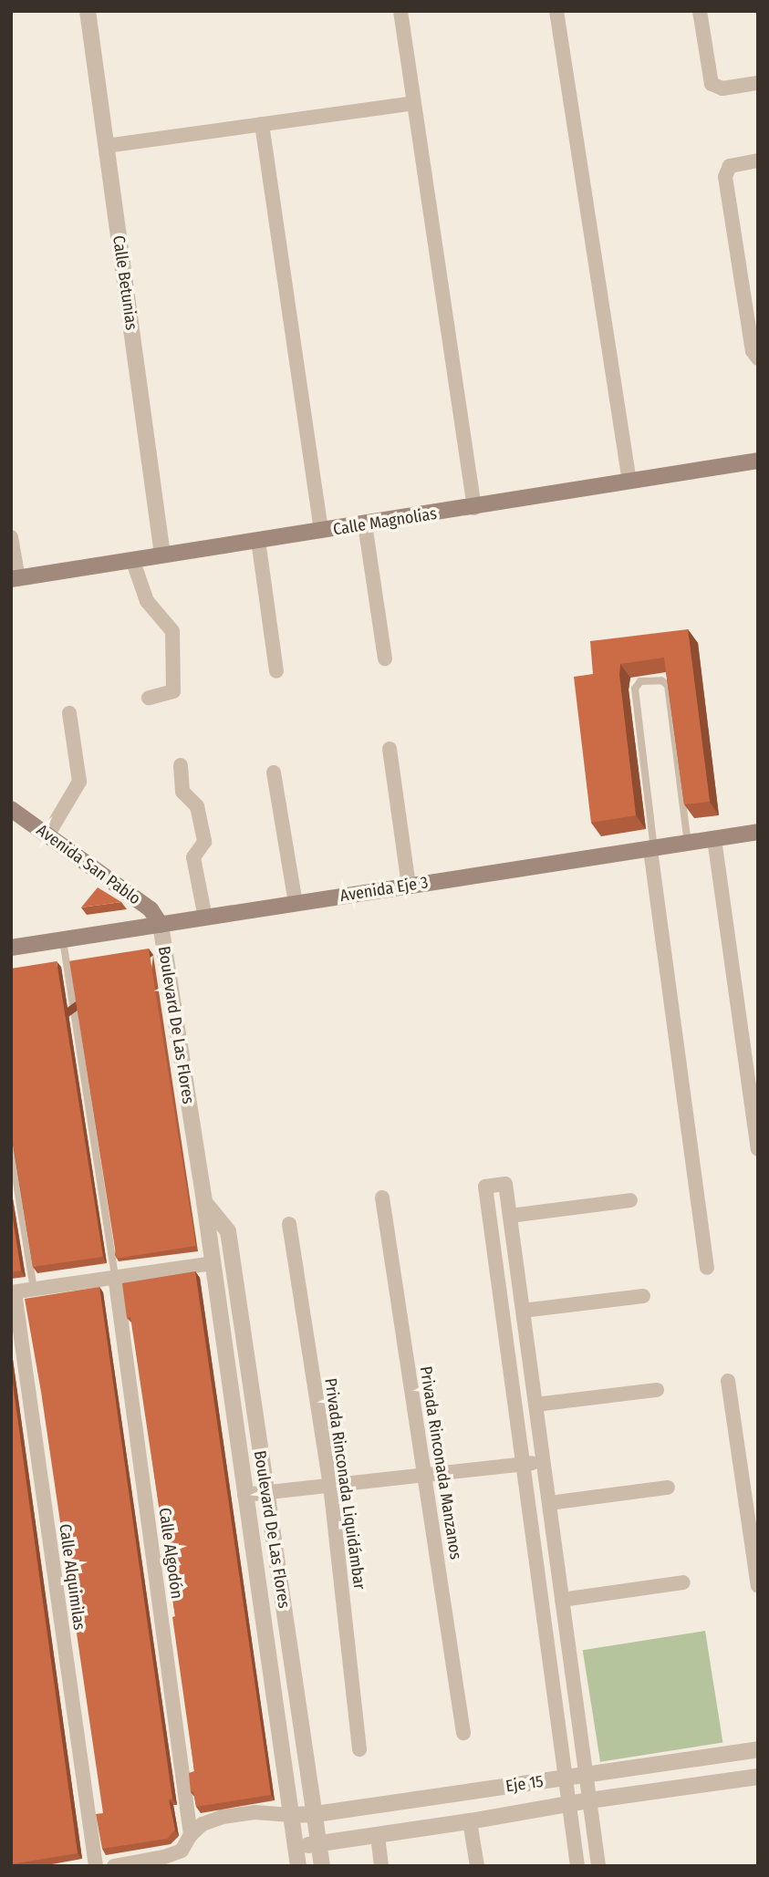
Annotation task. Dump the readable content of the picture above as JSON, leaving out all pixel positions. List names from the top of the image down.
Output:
{
  "streets": {
    "main road": ["Calle Magnolias", "Avenida San Pablo", "Avenida Eje 3"],
    "street": [
      "Calle Betunias",
      "Boulevard De Las Flores",
      "Privada Rinconada Manzanos",
      "Privada Rinconada Liquidámbar",
      "Calle Algodón",
      "Calle Alquimilas",
      "Eje 15"
    ]
  },
  "crossings": [
    ["Calle Betunias", "Calle Magnolias"],
    ["Avenida San Pablo", "Avenida Eje 3"],
    ["Avenida San Pablo", "Boulevard De Las Flores"],
    ["Avenida Eje 3", "Boulevard De Las Flores"],
    ["Boulevard De Las Flores", "Eje 15"]
  ]
}
